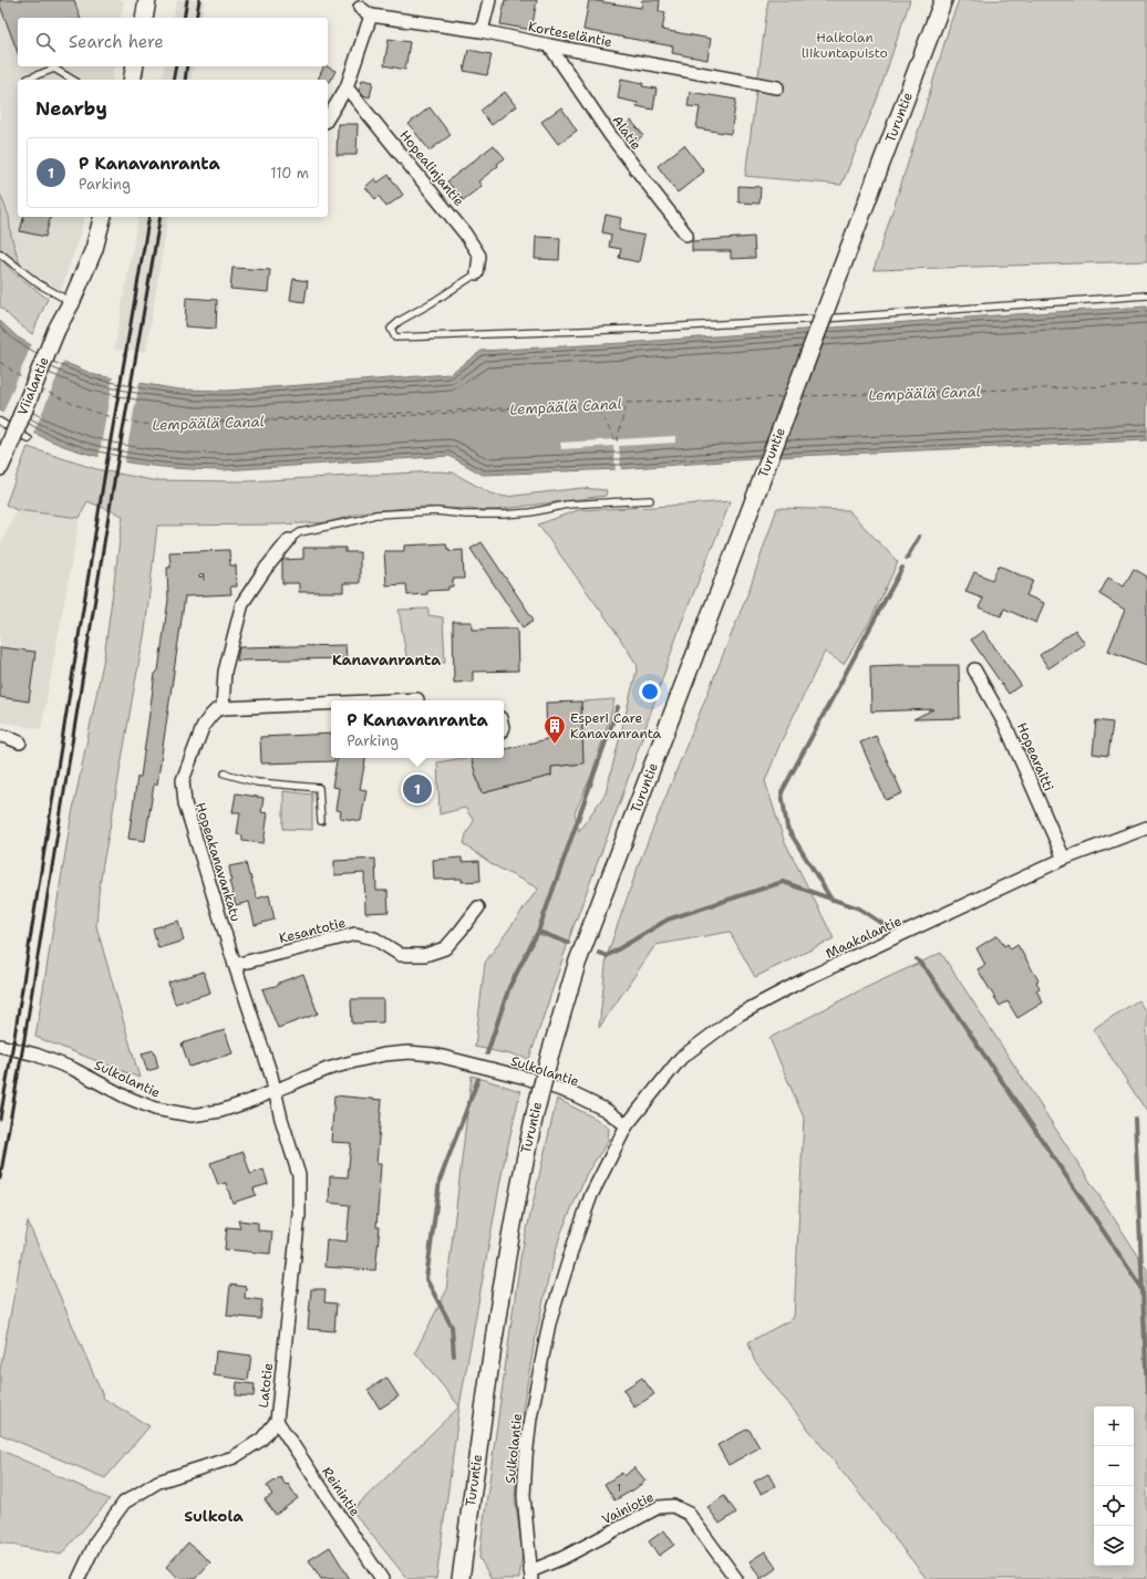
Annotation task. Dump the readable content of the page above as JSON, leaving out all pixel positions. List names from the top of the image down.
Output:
{
  "streets": {
    "main road": ["Turuntie", "Viialantie"],
    "street": [
      "Korteseläntie",
      "Alatie",
      "Hopealinjantie",
      "Hopearaitti",
      "Hopeakanavankatu",
      "Kesantotie",
      "Maakalantie",
      "Sulkolantie",
      "Latotie",
      "Reinintie",
      "Vainiotie"
    ]
  },
  "crossings": [
    ["Korteseläntie", "Alatie"],
    ["Hopearaitti", "Maakalantie"],
    ["Hopeakanavankatu", "Kesantotie"],
    ["Hopeakanavankatu", "Sulkolantie"],
    ["Hopeakanavankatu", "Latotie"],
    ["Maakalantie", "Sulkolantie"],
    ["Sulkolantie", "Latotie"],
    ["Sulkolantie", "Vainiotie"],
    ["Latotie", "Reinintie"]
  ],
  "districts": ["Kanavanranta", "Sulkola"],
  "water": ["Lempäälä Canal"],
  "parks": ["Halkolan liikuntapuisto"],
  "places": {
    "building": ["Esperi Care Kanavanranta"]
  },
  "house_numbers": ["9", "1"],
  "page": {
    "search": "Search here",
    "heading": "Nearby",
    "list": [
      {
        "mark": "1",
        "name": "P Kanavanranta",
        "note": "Parking",
        "value": "110 m"
      }
    ],
    "popup": ["P Kanavanranta", "Parking"],
    "pins": "1",
    "map_buttons": ["+", "−"]
  }
}
